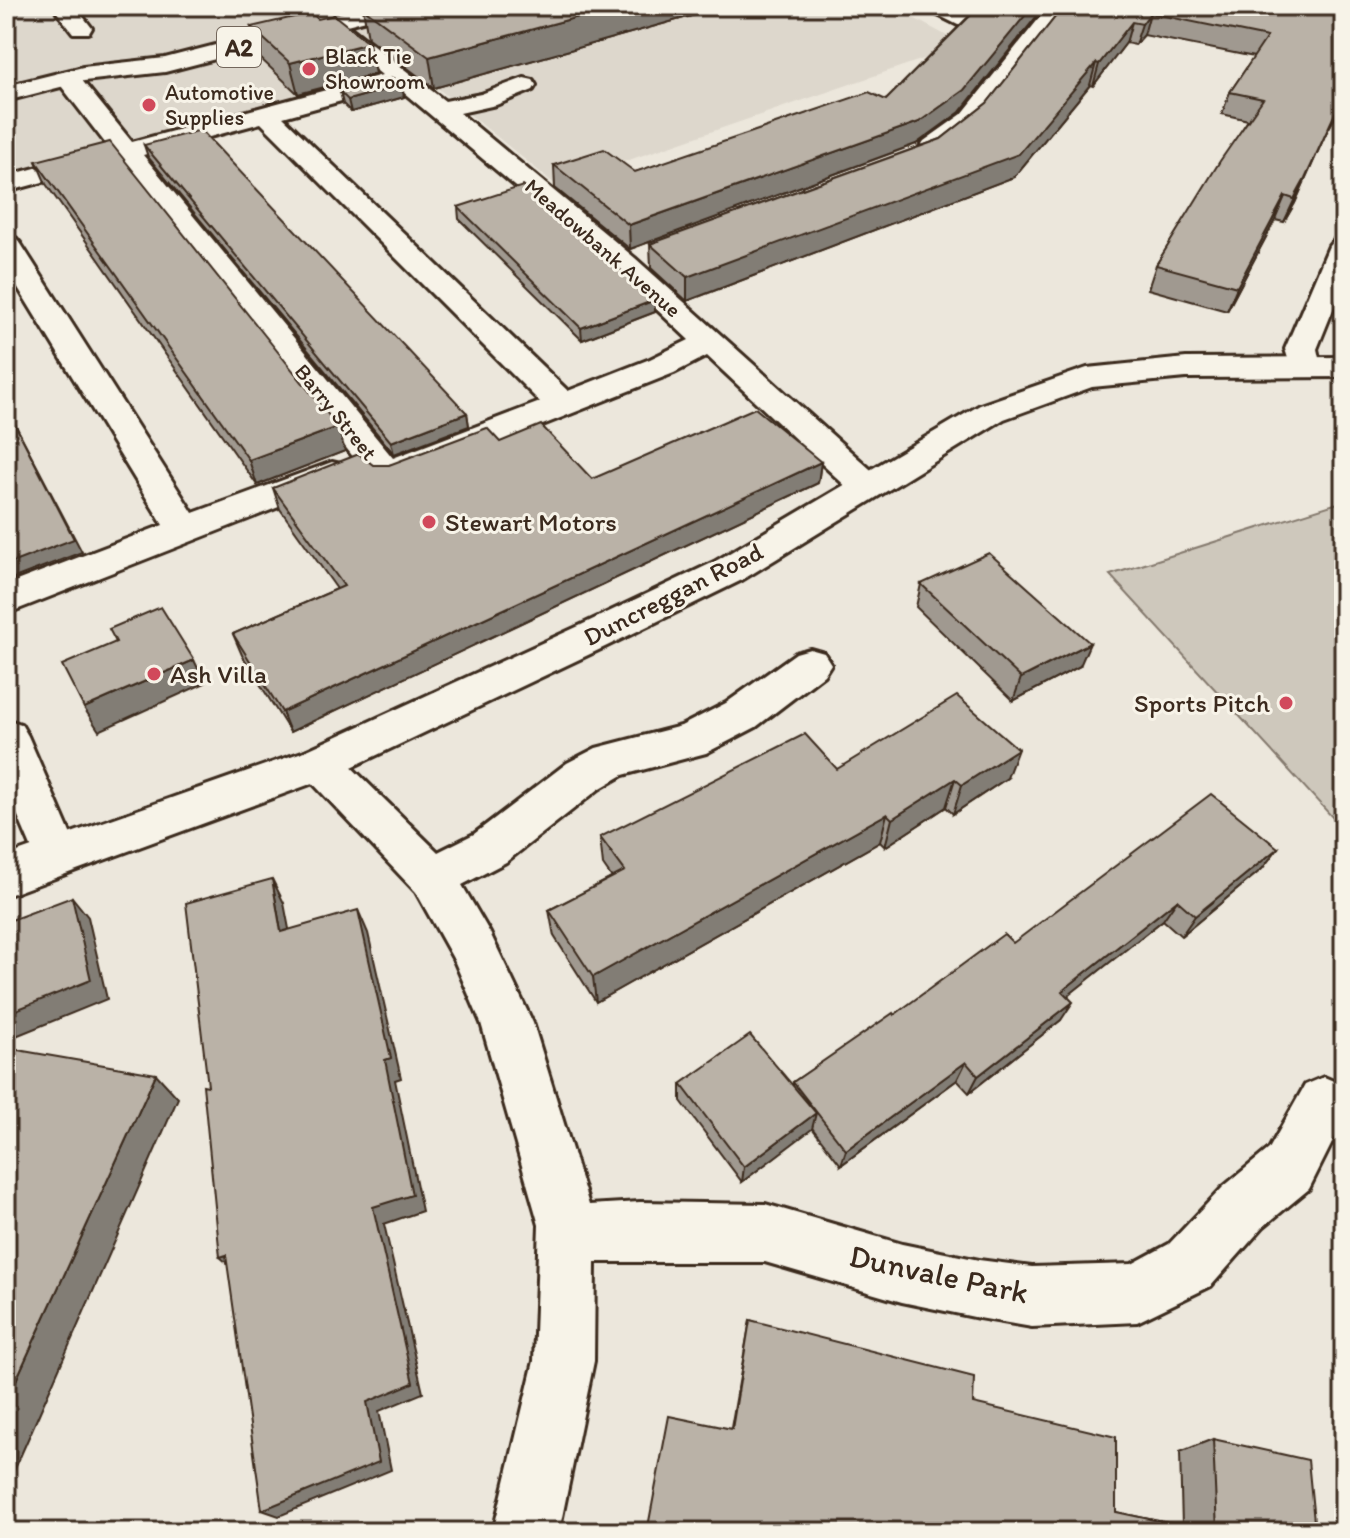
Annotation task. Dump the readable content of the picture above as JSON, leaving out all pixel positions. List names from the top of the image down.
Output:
{
  "streets": {
    "main road": [
      "A2",
      "Meadowbank Avenue",
      "Barry Street",
      "Duncreggan Road",
      "Dunvale Park"
    ]
  },
  "crossings": [
    ["A2", "Meadowbank Avenue"],
    ["A2", "Barry Street"],
    ["Meadowbank Avenue", "Barry Street"],
    ["Meadowbank Avenue", "Duncreggan Road"]
  ],
  "places": [
    "Black Tie Showroom",
    "Automotive Supplies",
    "Stewart Motors",
    "Ash Villa",
    "Sports Pitch"
  ]
}
